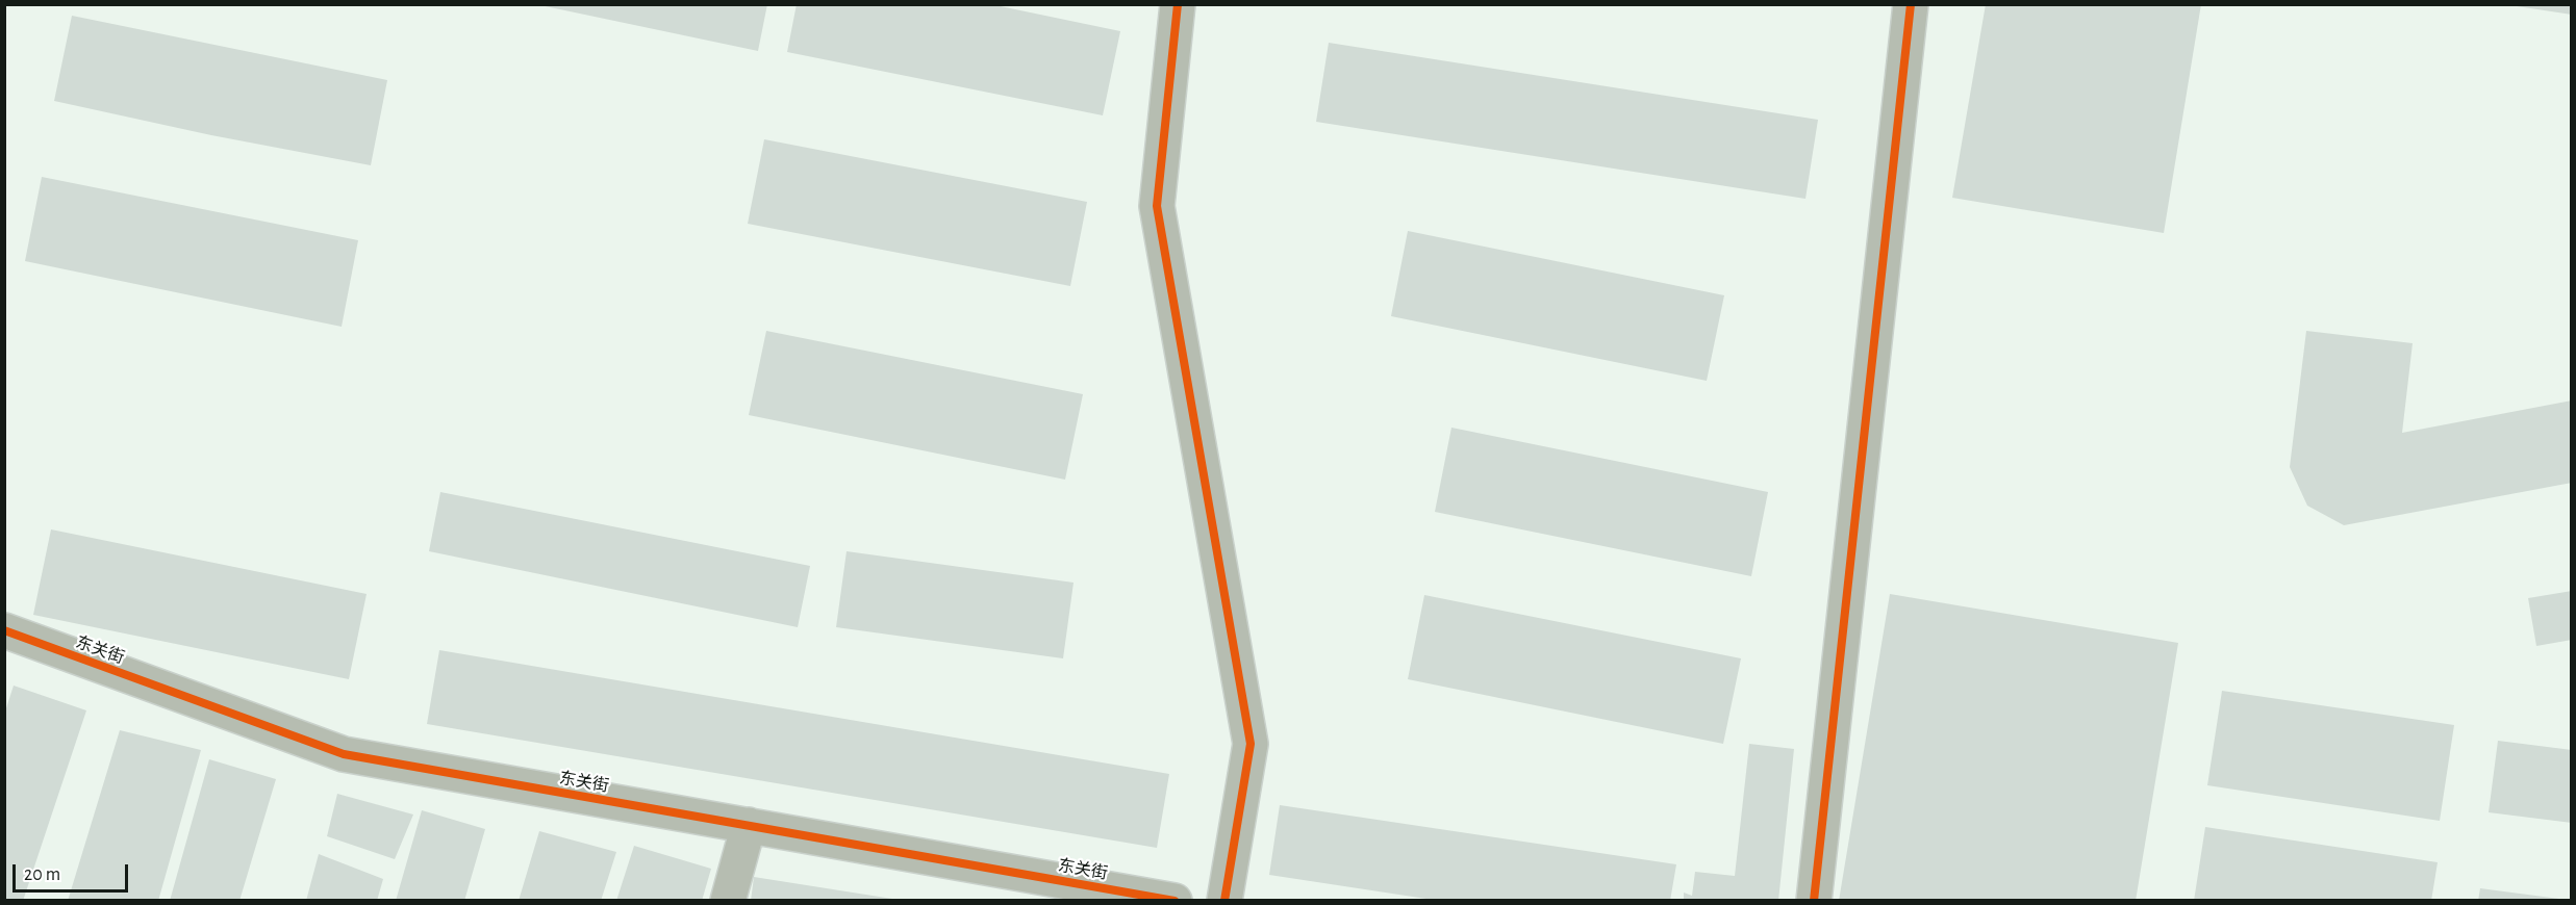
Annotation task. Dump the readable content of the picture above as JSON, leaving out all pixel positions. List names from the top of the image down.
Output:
{
  "streets": {
    "street": ["东关街"]
  },
  "scale_bar": "20 m"
}
